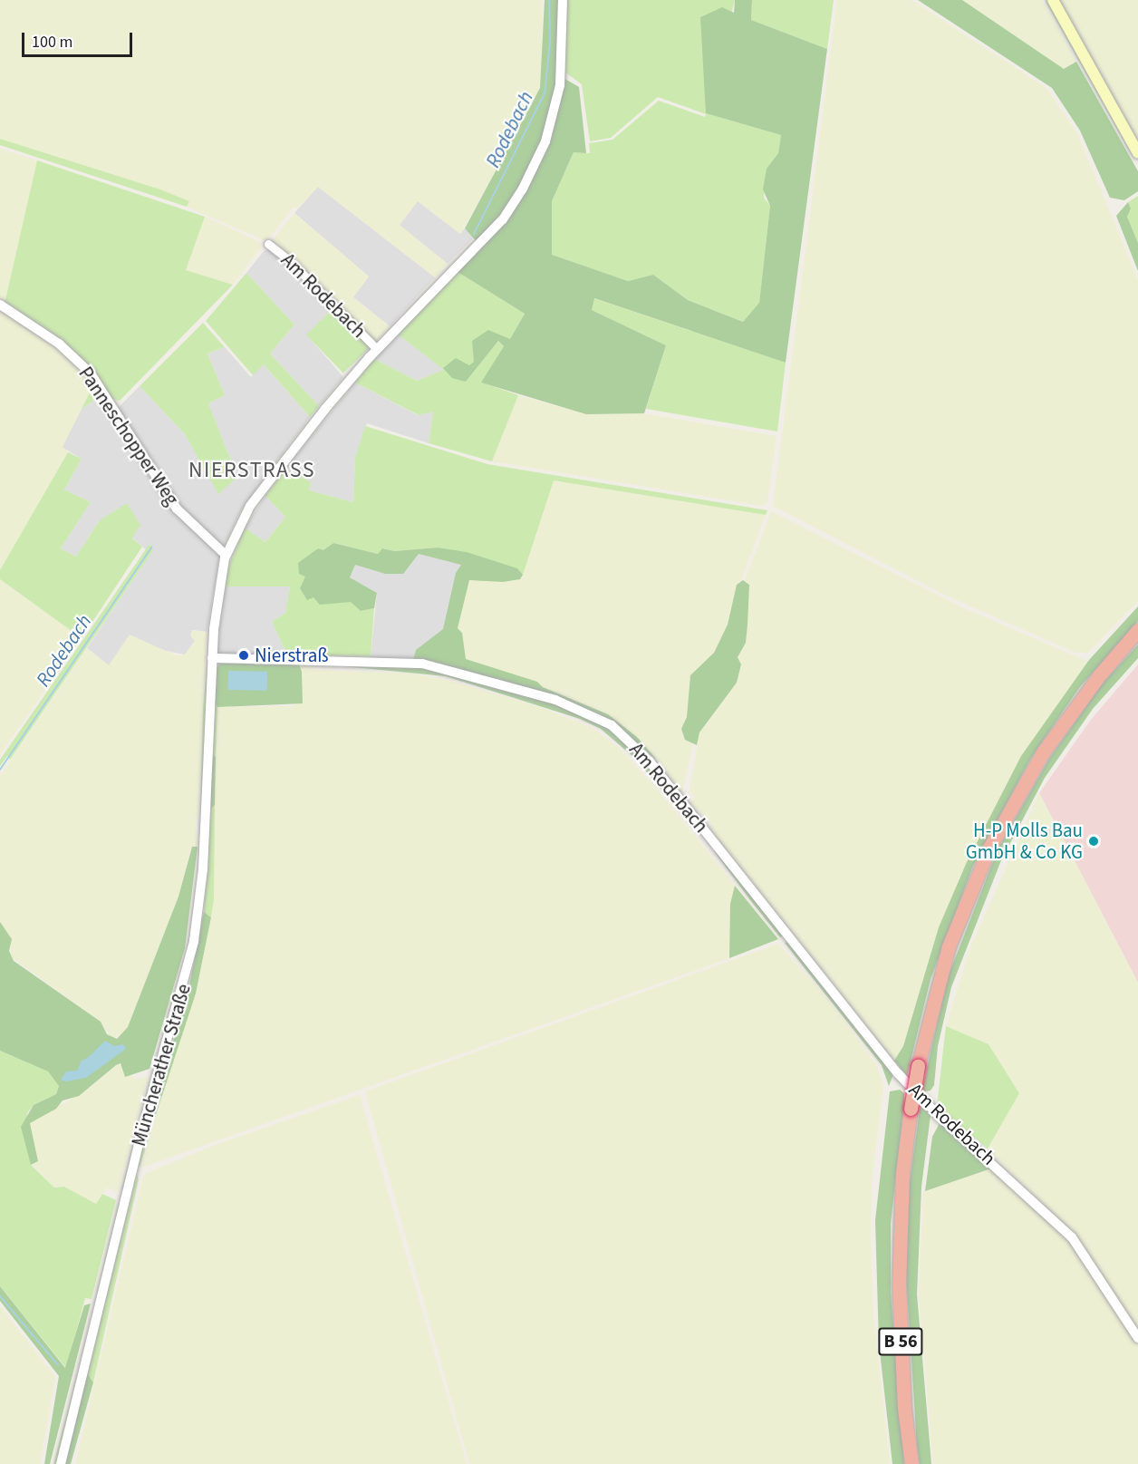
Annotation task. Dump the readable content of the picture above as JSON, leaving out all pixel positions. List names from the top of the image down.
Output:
{
  "streets": {
    "highway": ["B 56"],
    "street": ["Am Rodebach", "Panneschopper Weg", "Müncherather Straße"]
  },
  "crossings": [
    ["Am Rodebach", "Panneschopper Weg"],
    ["Am Rodebach", "Müncherather Straße"]
  ],
  "districts": ["NIERSTRASS"],
  "water": ["Rodebach"],
  "places": ["Nierstraß", "H-P Molls Bau GmbH & Co KG"],
  "scale_bar": "100 m"
}
